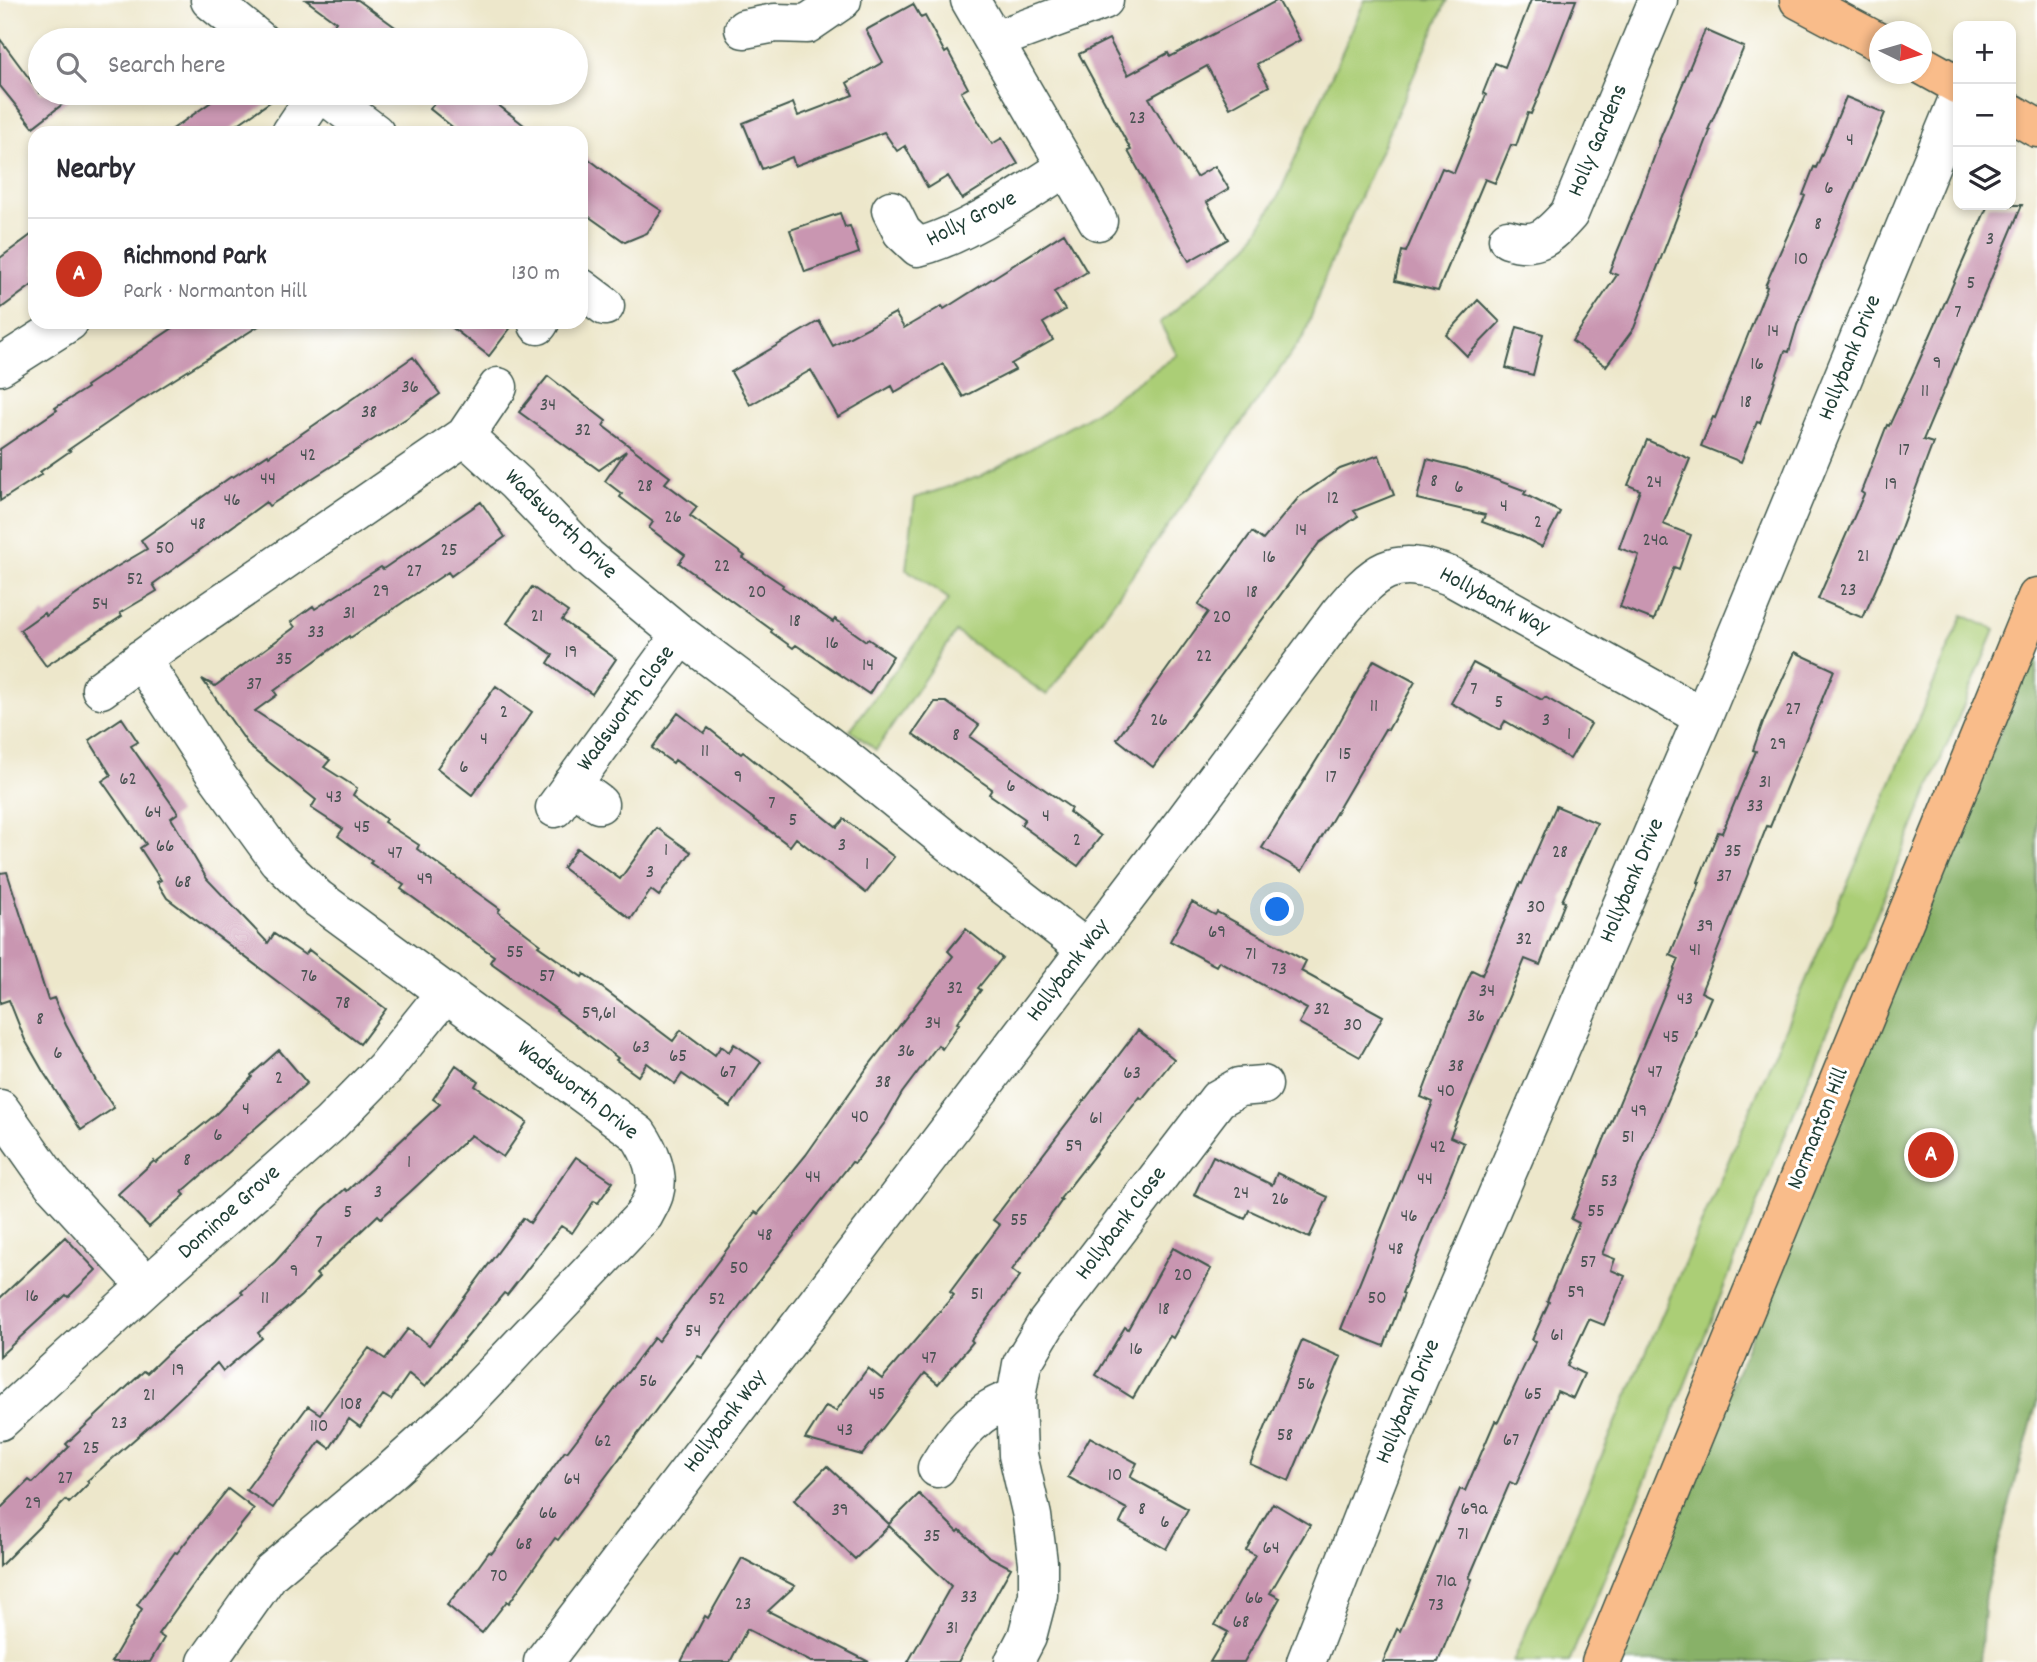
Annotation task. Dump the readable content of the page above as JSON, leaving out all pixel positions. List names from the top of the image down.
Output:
{
  "streets": {
    "main road": ["Normanton Hill"],
    "street": [
      "Holly Gardens",
      "Holly Grove",
      "Hollybank Drive",
      "Wadsworth Drive",
      "Hollybank Way",
      "Wadsworth Close",
      "Dominoe Grove",
      "Hollybank Close"
    ]
  },
  "crossings": [
    ["Hollybank Drive", "Hollybank Way"],
    ["Wadsworth Drive", "Hollybank Way"],
    ["Wadsworth Drive", "Wadsworth Close"],
    ["Wadsworth Drive", "Dominoe Grove"]
  ],
  "house_numbers": [
    "23",
    "4",
    "6",
    "8",
    "3",
    "10",
    "5",
    "7",
    "14",
    "9",
    "16",
    "36",
    "11",
    "18",
    "34",
    "38",
    "32",
    "17",
    "42",
    "44",
    "8",
    "24",
    "19",
    "28",
    "6",
    "12",
    "46",
    "4",
    "26",
    "2",
    "48",
    "14",
    "24a",
    "50",
    "25",
    "21",
    "16",
    "22",
    "27",
    "52",
    "23",
    "29",
    "20",
    "18",
    "54",
    "31",
    "21",
    "20",
    "18",
    "33",
    "16",
    "19",
    "22",
    "35",
    "14",
    "37",
    "7",
    "5",
    "11",
    "27",
    "2",
    "26",
    "3",
    "1",
    "8",
    "4",
    "29",
    "11",
    "15",
    "6",
    "9",
    "17",
    "62",
    "31",
    "6",
    "43",
    "7",
    "33",
    "64",
    "4",
    "5",
    "45",
    "2",
    "3",
    "66",
    "1",
    "35",
    "28",
    "47",
    "1",
    "3",
    "37",
    "49",
    "68",
    "30",
    "39",
    "69",
    "32",
    "41",
    "55",
    "71",
    "73",
    "76",
    "57",
    "32",
    "34",
    "43",
    "78",
    "32",
    "59,61",
    "36",
    "8",
    "34",
    "30",
    "45",
    "63",
    "36",
    "6",
    "65",
    "38",
    "67",
    "47",
    "63",
    "2",
    "38",
    "40",
    "4",
    "49",
    "40",
    "61",
    "6",
    "51",
    "59",
    "42",
    "8",
    "1",
    "44",
    "44",
    "53",
    "3",
    "24",
    "26",
    "55",
    "5",
    "46",
    "55",
    "48",
    "7",
    "48",
    "57",
    "50",
    "9",
    "20",
    "59",
    "51",
    "16",
    "11",
    "50",
    "52",
    "18",
    "54",
    "61",
    "16",
    "47",
    "19",
    "56",
    "56",
    "45",
    "65",
    "21",
    "108",
    "23",
    "110",
    "43",
    "58",
    "67",
    "62",
    "25",
    "10",
    "27",
    "64",
    "29",
    "8",
    "69a",
    "39",
    "66",
    "6",
    "71",
    "35",
    "68",
    "64",
    "70",
    "71a",
    "33",
    "66",
    "23",
    "73",
    "68",
    "31"
  ],
  "north": "right",
  "page": {
    "map_buttons": ["+", "−"],
    "search": "Search here",
    "heading": "Nearby",
    "list": [
      {
        "mark": "A",
        "name": "Richmond Park",
        "note": "Park · Normanton Hill",
        "value": "130 m"
      }
    ],
    "pins": "A"
  }
}
